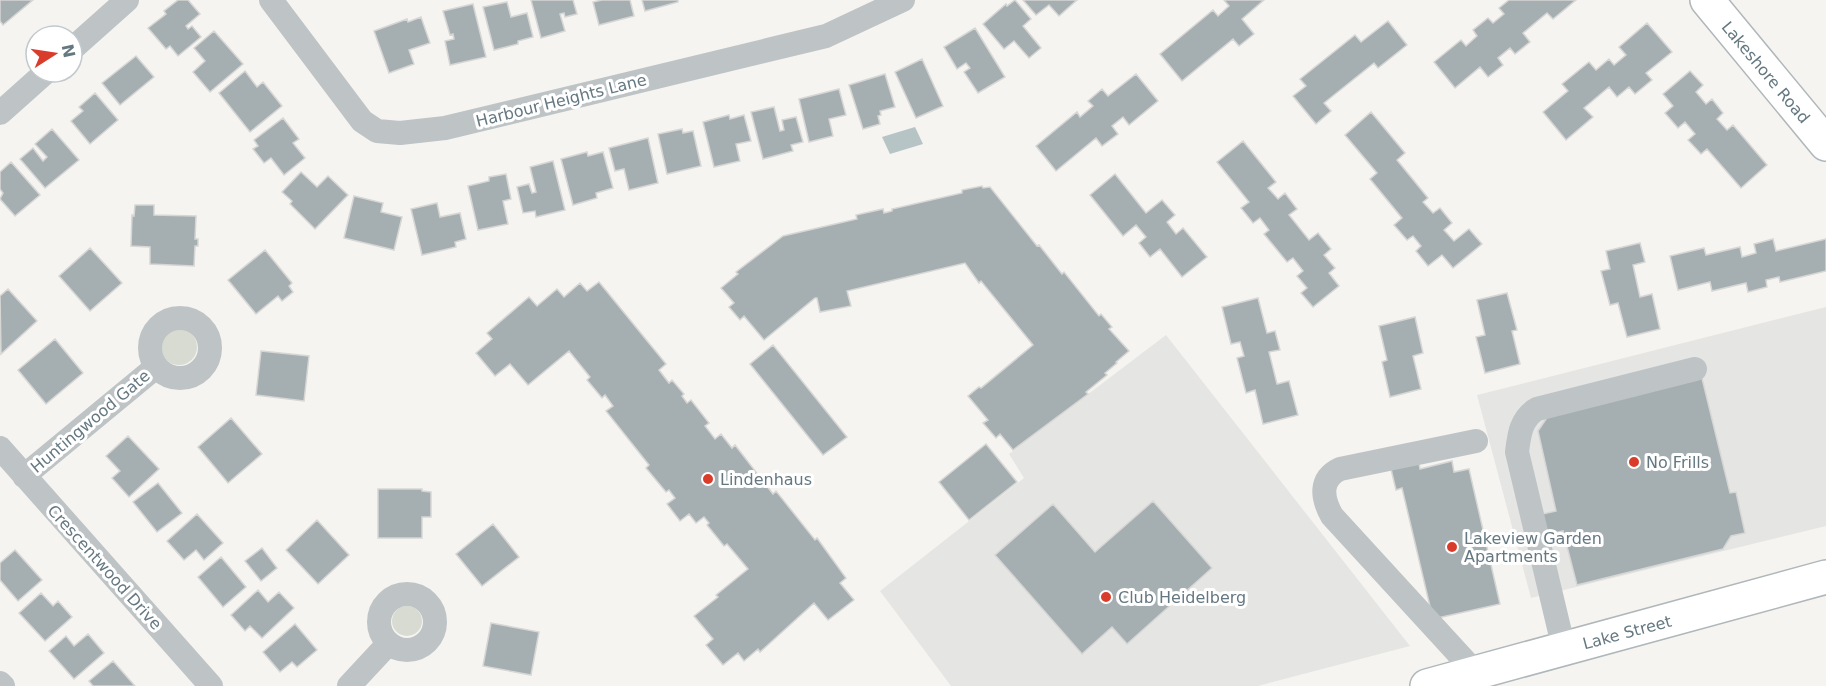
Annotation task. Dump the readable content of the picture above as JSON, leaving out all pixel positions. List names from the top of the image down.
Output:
{
  "streets": {
    "main road": ["Lakeshore Road", "Lake Street"],
    "street": ["Harbour Heights Lane", "Huntingwood Gate", "Crescentwood Drive"]
  },
  "crossings": [
    ["Huntingwood Gate", "Crescentwood Drive"]
  ],
  "places": [
    "No Frills",
    "Lindenhaus",
    "Lakeview Garden Apartments",
    "Club Heidelberg"
  ],
  "north": "right"
}
